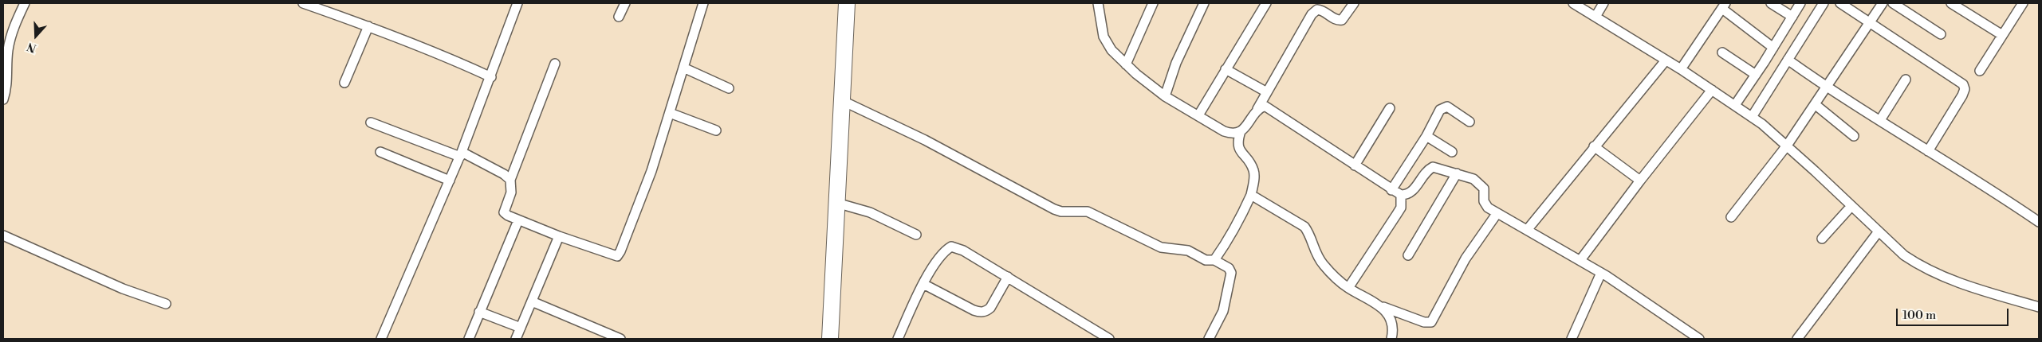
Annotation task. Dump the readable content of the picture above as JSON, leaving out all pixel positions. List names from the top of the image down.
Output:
{
  "scale_bar": "100 m",
  "north": "bottom"
}
